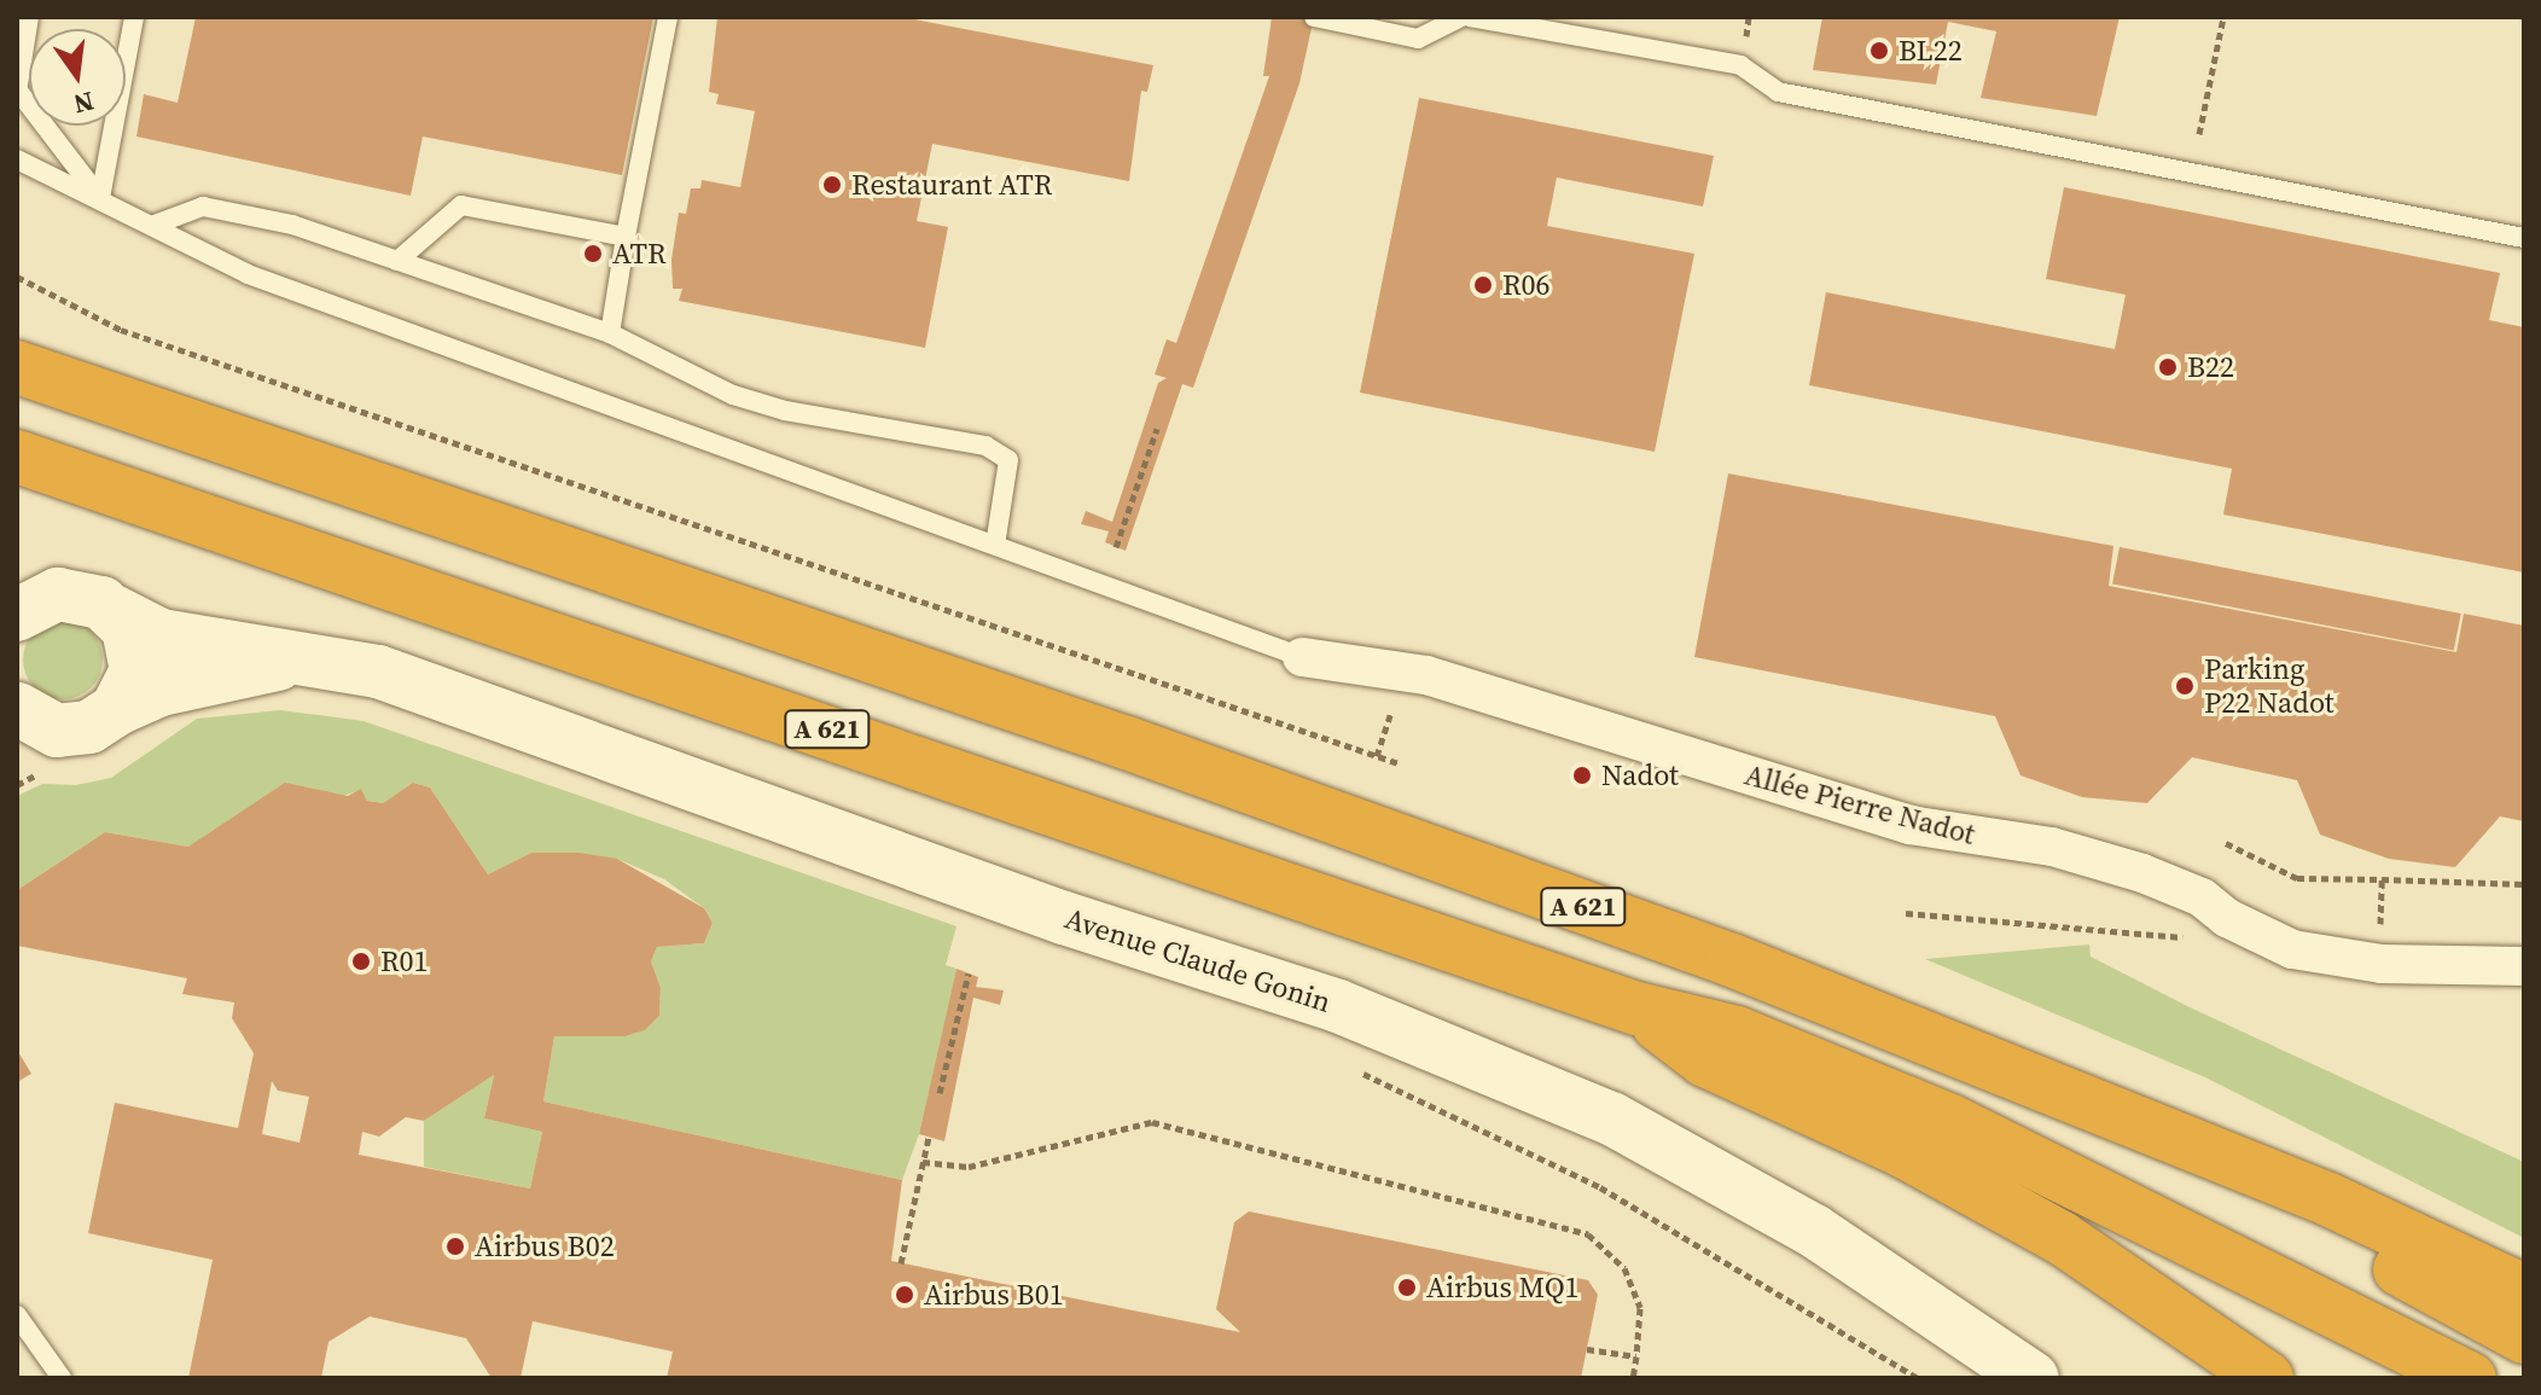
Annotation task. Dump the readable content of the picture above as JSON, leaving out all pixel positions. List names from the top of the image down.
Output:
{
  "streets": {
    "highway": ["A 621"],
    "main road": ["Avenue Claude Gonin"],
    "street": ["Allée Pierre Nadot"]
  },
  "places": [
    "BL22",
    "Restaurant ATR",
    "ATR",
    "R06",
    "B22",
    "Parking P22 Nadot",
    "Nadot",
    "R01",
    "Airbus B02",
    "Airbus MQ1",
    "Airbus B01"
  ],
  "north": "bottom"
}
